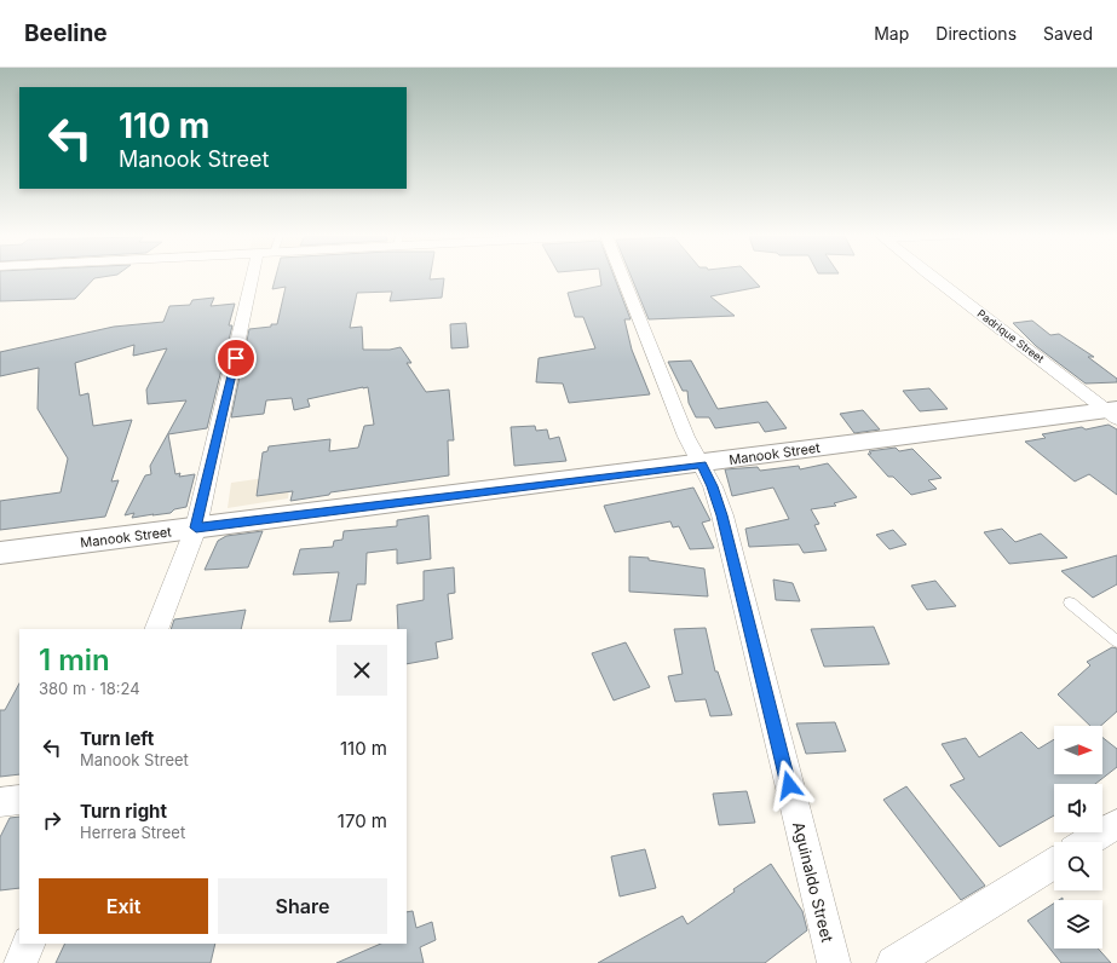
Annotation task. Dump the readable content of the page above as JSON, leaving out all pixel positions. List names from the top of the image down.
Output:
{
  "streets": {
    "main road": ["Manook Street"],
    "street": ["Padrique Street", "Aguinaldo Street"]
  },
  "crossings": [
    ["Padrique Street", "Manook Street"],
    ["Manook Street", "Aguinaldo Street"]
  ],
  "north": "right",
  "page": {
    "header": "Beeline",
    "nav": ["Map", "Directions", "Saved"],
    "turn": ["110 m", "Manook Street"],
    "heading": ["1 min", "380 m · 18:24"],
    "list": [
      {
        "name": "Turn left",
        "note": "Manook Street",
        "value": "110 m"
      },
      {
        "name": "Turn right",
        "note": "Herrera Street",
        "value": "170 m"
      }
    ],
    "buttons": ["Exit", "Share"]
  }
}
